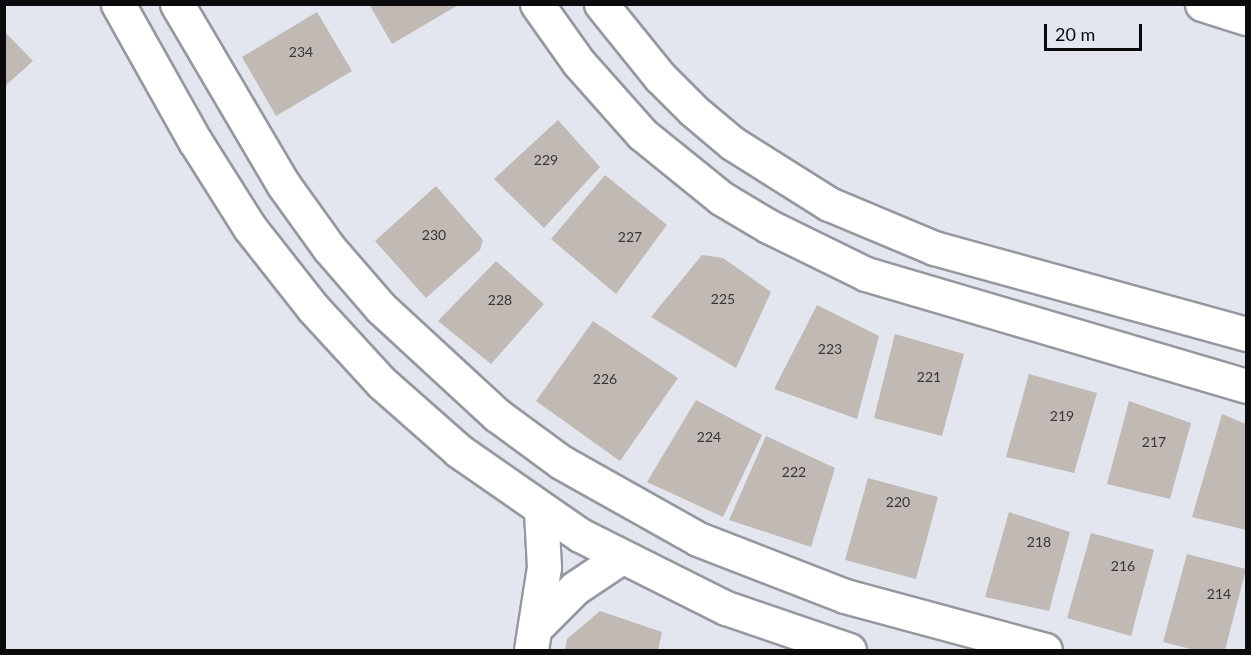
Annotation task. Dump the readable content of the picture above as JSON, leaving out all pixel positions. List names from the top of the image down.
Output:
{
  "house_numbers": [
    "234",
    "229",
    "230",
    "227",
    "225",
    "228",
    "223",
    "221",
    "226",
    "219",
    "224",
    "217",
    "222",
    "220",
    "218",
    "216",
    "214"
  ],
  "scale_bar": "20 m"
}
